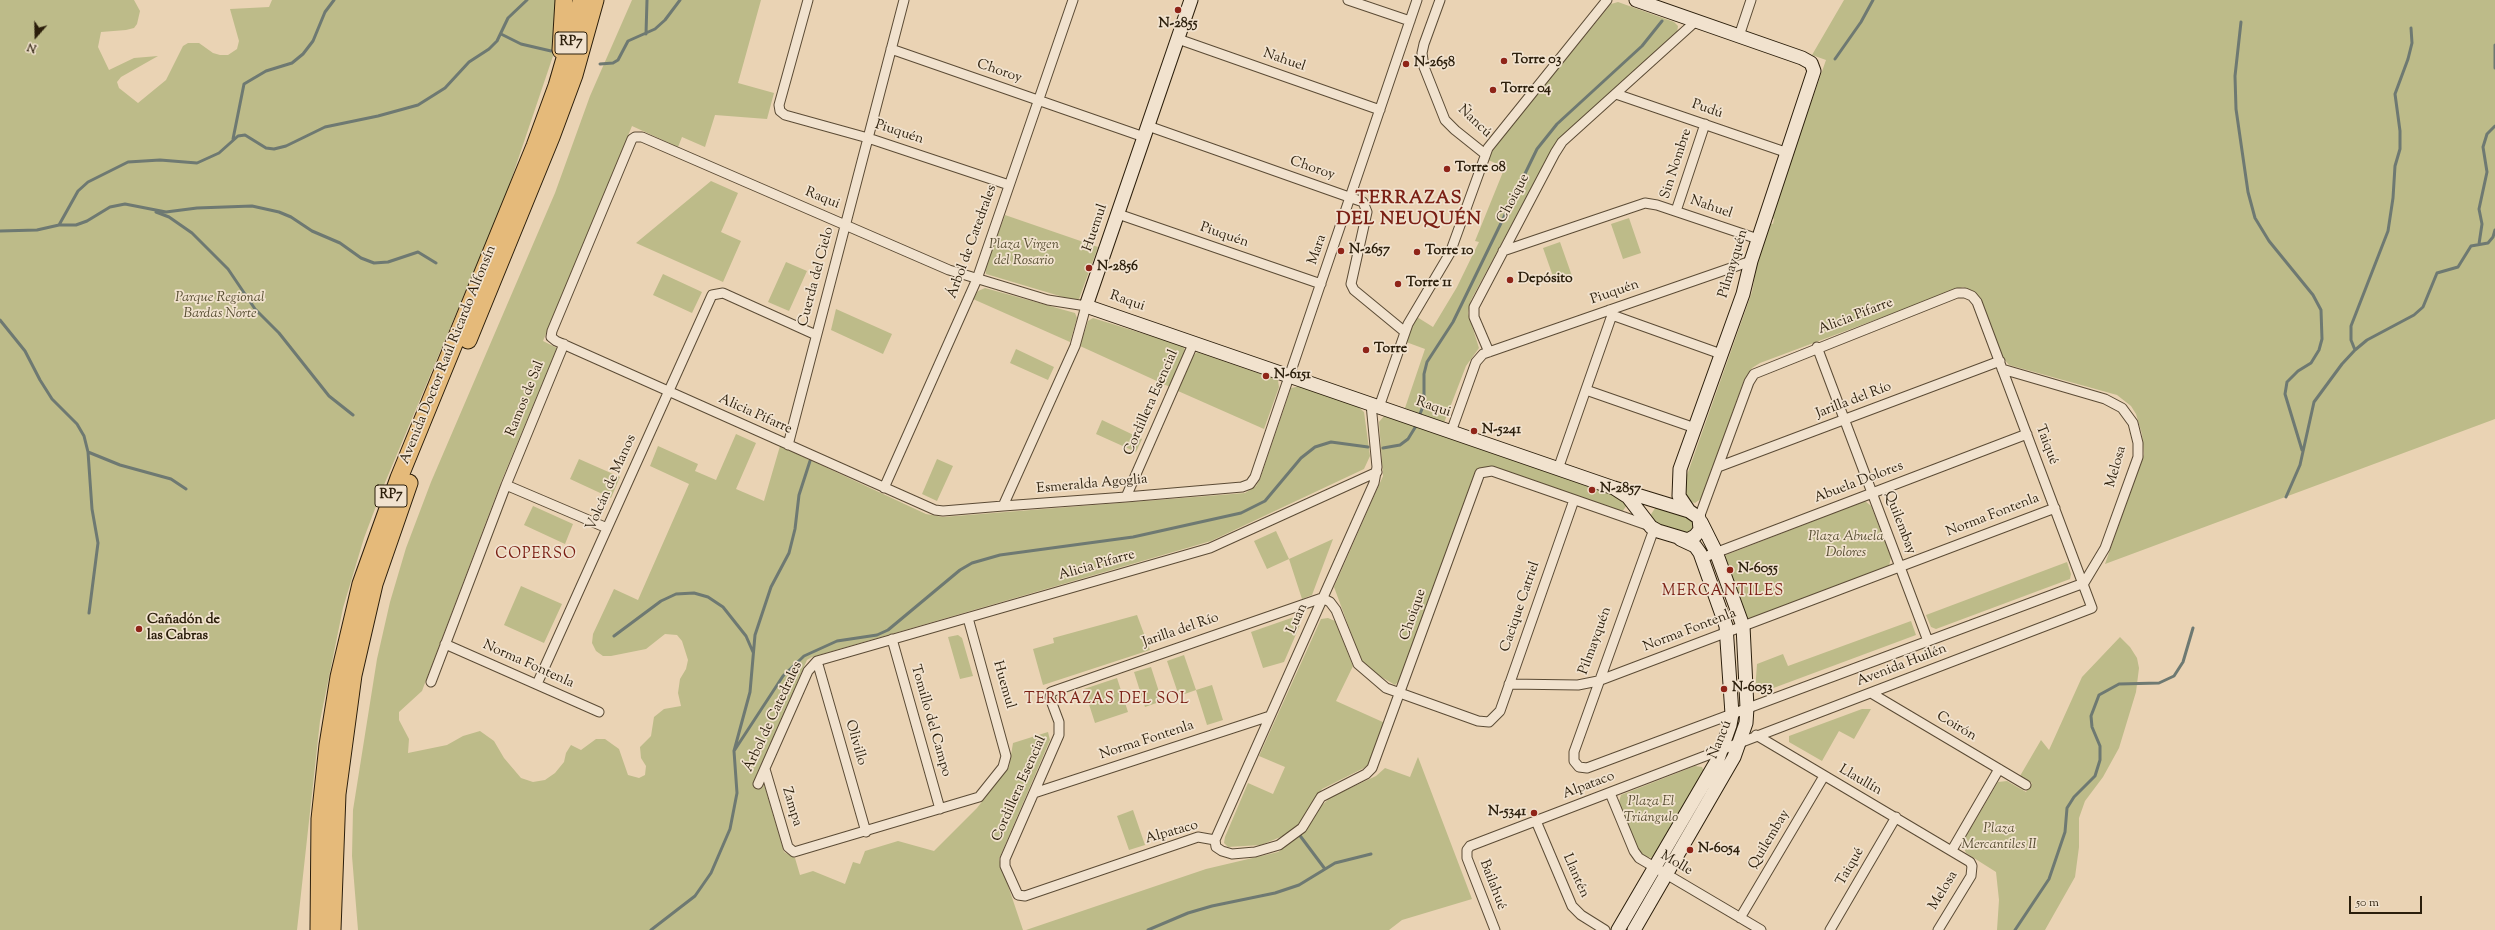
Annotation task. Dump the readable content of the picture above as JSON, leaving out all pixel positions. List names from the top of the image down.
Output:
{
  "streets": {
    "highway": ["RP7", "Avenida Doctor Raúl Ricardo Alfonsín"],
    "street": [
      "Nahuel",
      "Choroy",
      "Pudú",
      "Ñancú",
      "Piuquén",
      "Sin Nombre",
      "Raqui",
      "Choique",
      "Huemul",
      "Árbol de Catedrales",
      "Mara",
      "Pilmayquén",
      "Cuerda del Cielo",
      "Alicia Pifarre",
      "Ramos de Sal",
      "Jarilla del Río",
      "Cordillera Esencial",
      "Taiqué",
      "Melosa",
      "Volcán de Manos",
      "Abuela Dolores",
      "Esmeralda Agoglia",
      "Norma Fontenla",
      "Quilembay",
      "Cacique Catriel",
      "Luan",
      "Avenida Huilén",
      "Tomillo del Campo",
      "Coirón",
      "Olivillo",
      "Llaullín",
      "Alpataco",
      "Zampa",
      "Molle",
      "Llantén",
      "Bailahué"
    ]
  },
  "crossings": [
    ["Nahuel", "Sin Nombre"],
    ["Nahuel", "Huemul"],
    ["Nahuel", "Mara"],
    ["Nahuel", "Pilmayquén"],
    ["Choroy", "Huemul"],
    ["Choroy", "Árbol de Catedrales"],
    ["Choroy", "Mara"],
    ["Choroy", "Cuerda del Cielo"],
    ["Choroy", "Luan"],
    ["Pudú", "Sin Nombre"],
    ["Pudú", "Choique"],
    ["Pudú", "Pilmayquén"],
    ["Ñancú", "Raqui"],
    ["Ñancú", "Pilmayquén"],
    ["Ñancú", "Abuela Dolores"],
    ["Ñancú", "Norma Fontenla"],
    ["Ñancú", "Luan"],
    ["Ñancú", "Avenida Huilén"],
    ["Ñancú", "Llaullín"],
    ["Ñancú", "Alpataco"],
    ["Ñancú", "Molle"],
    ["Piuquén", "Choique"],
    ["Piuquén", "Huemul"],
    ["Piuquén", "Árbol de Catedrales"],
    ["Piuquén", "Mara"],
    ["Piuquén", "Pilmayquén"],
    ["Piuquén", "Cuerda del Cielo"],
    ["Raqui", "Huemul"],
    ["Raqui", "Árbol de Catedrales"],
    ["Raqui", "Mara"],
    ["Raqui", "Pilmayquén"],
    ["Raqui", "Cuerda del Cielo"],
    ["Raqui", "Alicia Pifarre"],
    ["Raqui", "Ramos de Sal"],
    ["Raqui", "Cordillera Esencial"],
    ["Raqui", "Luan"],
    ["Choique", "Cacique Catriel"],
    ["Choique", "Alpataco"],
    ["Huemul", "Alicia Pifarre"],
    ["Huemul", "Esmeralda Agoglia"],
    ["Huemul", "Tomillo del Campo"],
    ["Árbol de Catedrales", "Alicia Pifarre"],
    ["Árbol de Catedrales", "Olivillo"],
    ["Árbol de Catedrales", "Zampa"],
    ["Mara", "Esmeralda Agoglia"],
    ["Pilmayquén", "Norma Fontenla"],
    ["Pilmayquén", "Alpataco"],
    ["Cuerda del Cielo", "Alicia Pifarre"],
    ["Cuerda del Cielo", "Volcán de Manos"],
    ["Alicia Pifarre", "Ramos de Sal"],
    ["Alicia Pifarre", "Jarilla del Río"],
    ["Alicia Pifarre", "Taiqué"],
    ["Alicia Pifarre", "Volcán de Manos"],
    ["Alicia Pifarre", "Esmeralda Agoglia"],
    ["Alicia Pifarre", "Quilembay"],
    ["Alicia Pifarre", "Luan"],
    ["Alicia Pifarre", "Tomillo del Campo"],
    ["Alicia Pifarre", "Olivillo"],
    ["Ramos de Sal", "Norma Fontenla"],
    ["Jarilla del Río", "Cordillera Esencial"],
    ["Jarilla del Río", "Taiqué"],
    ["Jarilla del Río", "Melosa"],
    ["Jarilla del Río", "Quilembay"],
    ["Jarilla del Río", "Luan"],
    ["Cordillera Esencial", "Esmeralda Agoglia"],
    ["Cordillera Esencial", "Norma Fontenla"],
    ["Cordillera Esencial", "Alpataco"],
    ["Taiqué", "Melosa"],
    ["Taiqué", "Abuela Dolores"],
    ["Taiqué", "Norma Fontenla"],
    ["Taiqué", "Avenida Huilén"],
    ["Taiqué", "Llaullín"],
    ["Melosa", "Avenida Huilén"],
    ["Melosa", "Coirón"],
    ["Melosa", "Llaullín"],
    ["Volcán de Manos", "Norma Fontenla"],
    ["Abuela Dolores", "Quilembay"],
    ["Norma Fontenla", "Quilembay"],
    ["Norma Fontenla", "Cacique Catriel"],
    ["Norma Fontenla", "Luan"],
    ["Quilembay", "Avenida Huilén"],
    ["Quilembay", "Llaullín"],
    ["Quilembay", "Molle"],
    ["Luan", "Alpataco"],
    ["Avenida Huilén", "Coirón"],
    ["Avenida Huilén", "Llaullín"],
    ["Avenida Huilén", "Alpataco"],
    ["Olivillo", "Zampa"],
    ["Llaullín", "Alpataco"],
    ["Alpataco", "Molle"],
    ["Alpataco", "Llantén"],
    ["Alpataco", "Bailahué"]
  ],
  "districts": [
    "TERRAZAS DEL NEUQUÉN",
    "COPERSO",
    "MERCANTILES",
    "TERRAZAS DEL SOL"
  ],
  "parks": [
    "Plaza Virgen del Rosario",
    "Parque Regional Bardas Norte",
    "Plaza Abuela Dolores",
    "Plaza El Triángulo",
    "Plaza Mercantiles II"
  ],
  "places": [
    "N-2855",
    "Torre 03",
    "N-2658",
    "Torre 04",
    "Torre 08",
    "N-2657",
    "Torre 10",
    "N-2856",
    "Depósito",
    "Torre 11",
    "Torre",
    "N-6151",
    "N-5241",
    "N-2857",
    "N-6055",
    "Cañadón de las Cabras",
    "N-6053",
    "N-5341",
    "N-6054"
  ],
  "scale_bar": "50 m",
  "north": "bottom"
}
